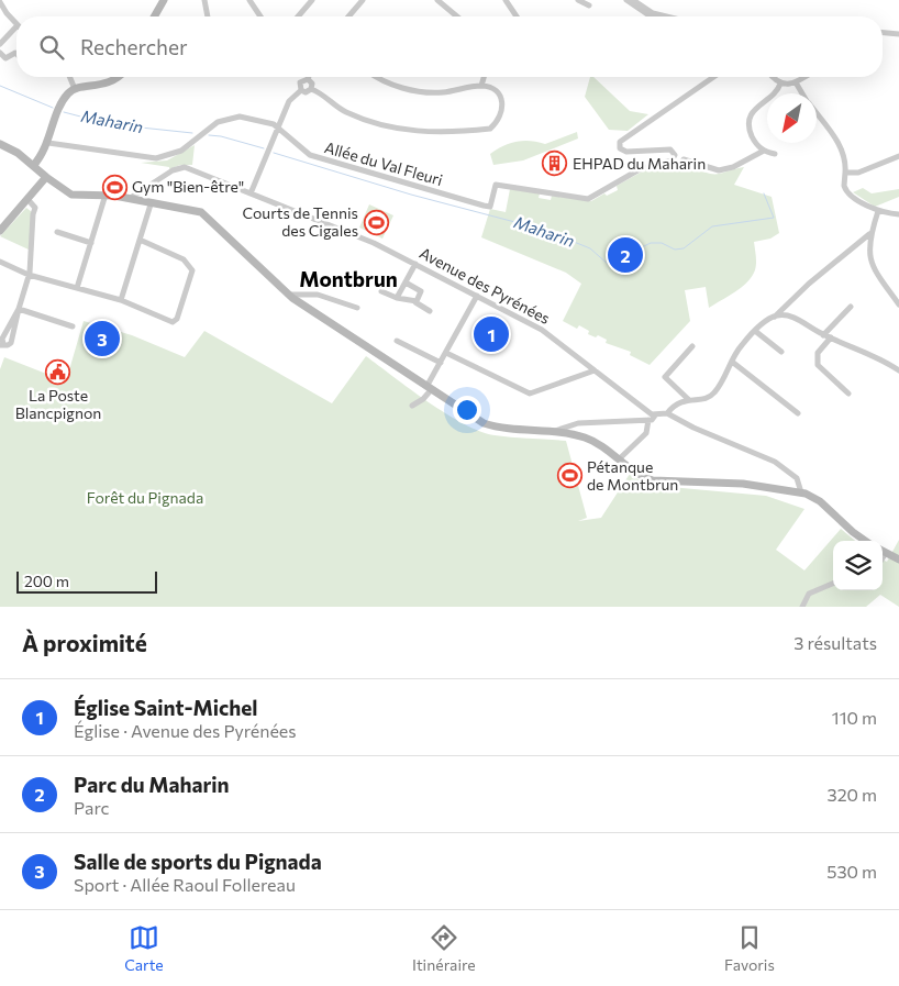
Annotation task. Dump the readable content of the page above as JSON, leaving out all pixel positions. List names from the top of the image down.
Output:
{
  "streets": {
    "street": ["Allée du Val Fleuri", "Avenue des Pyrénées"]
  },
  "districts": ["Montbrun"],
  "water": ["Maharin"],
  "parks": ["Forêt du Pignada"],
  "places": {
    "building": ["EHPAD du Maharin"],
    "sports": ["Gym \"Bien-être\"", "Courts de Tennis des Cigales", "Pétanque de Montbrun"],
    "public building": ["La Poste Blancpignon"]
  },
  "scale_bar": "200 m",
  "north": "bottom left",
  "page": {
    "search": "Rechercher",
    "pins": ["2", "1", "3"],
    "scale": "200 m",
    "heading": ["À proximité", "3 résultats"],
    "list": [
      {
        "mark": "1",
        "name": "Église Saint-Michel",
        "note": "Église · Avenue des Pyrénées",
        "value": "110 m"
      },
      {
        "mark": "2",
        "name": "Parc du Maharin",
        "note": "Parc",
        "value": "320 m"
      },
      {
        "mark": "3",
        "name": "Salle de sports du Pignada",
        "note": "Sport · Allée Raoul Follereau",
        "value": "530 m"
      }
    ],
    "nav": ["Carte", "Itinéraire", "Favoris"]
  }
}
